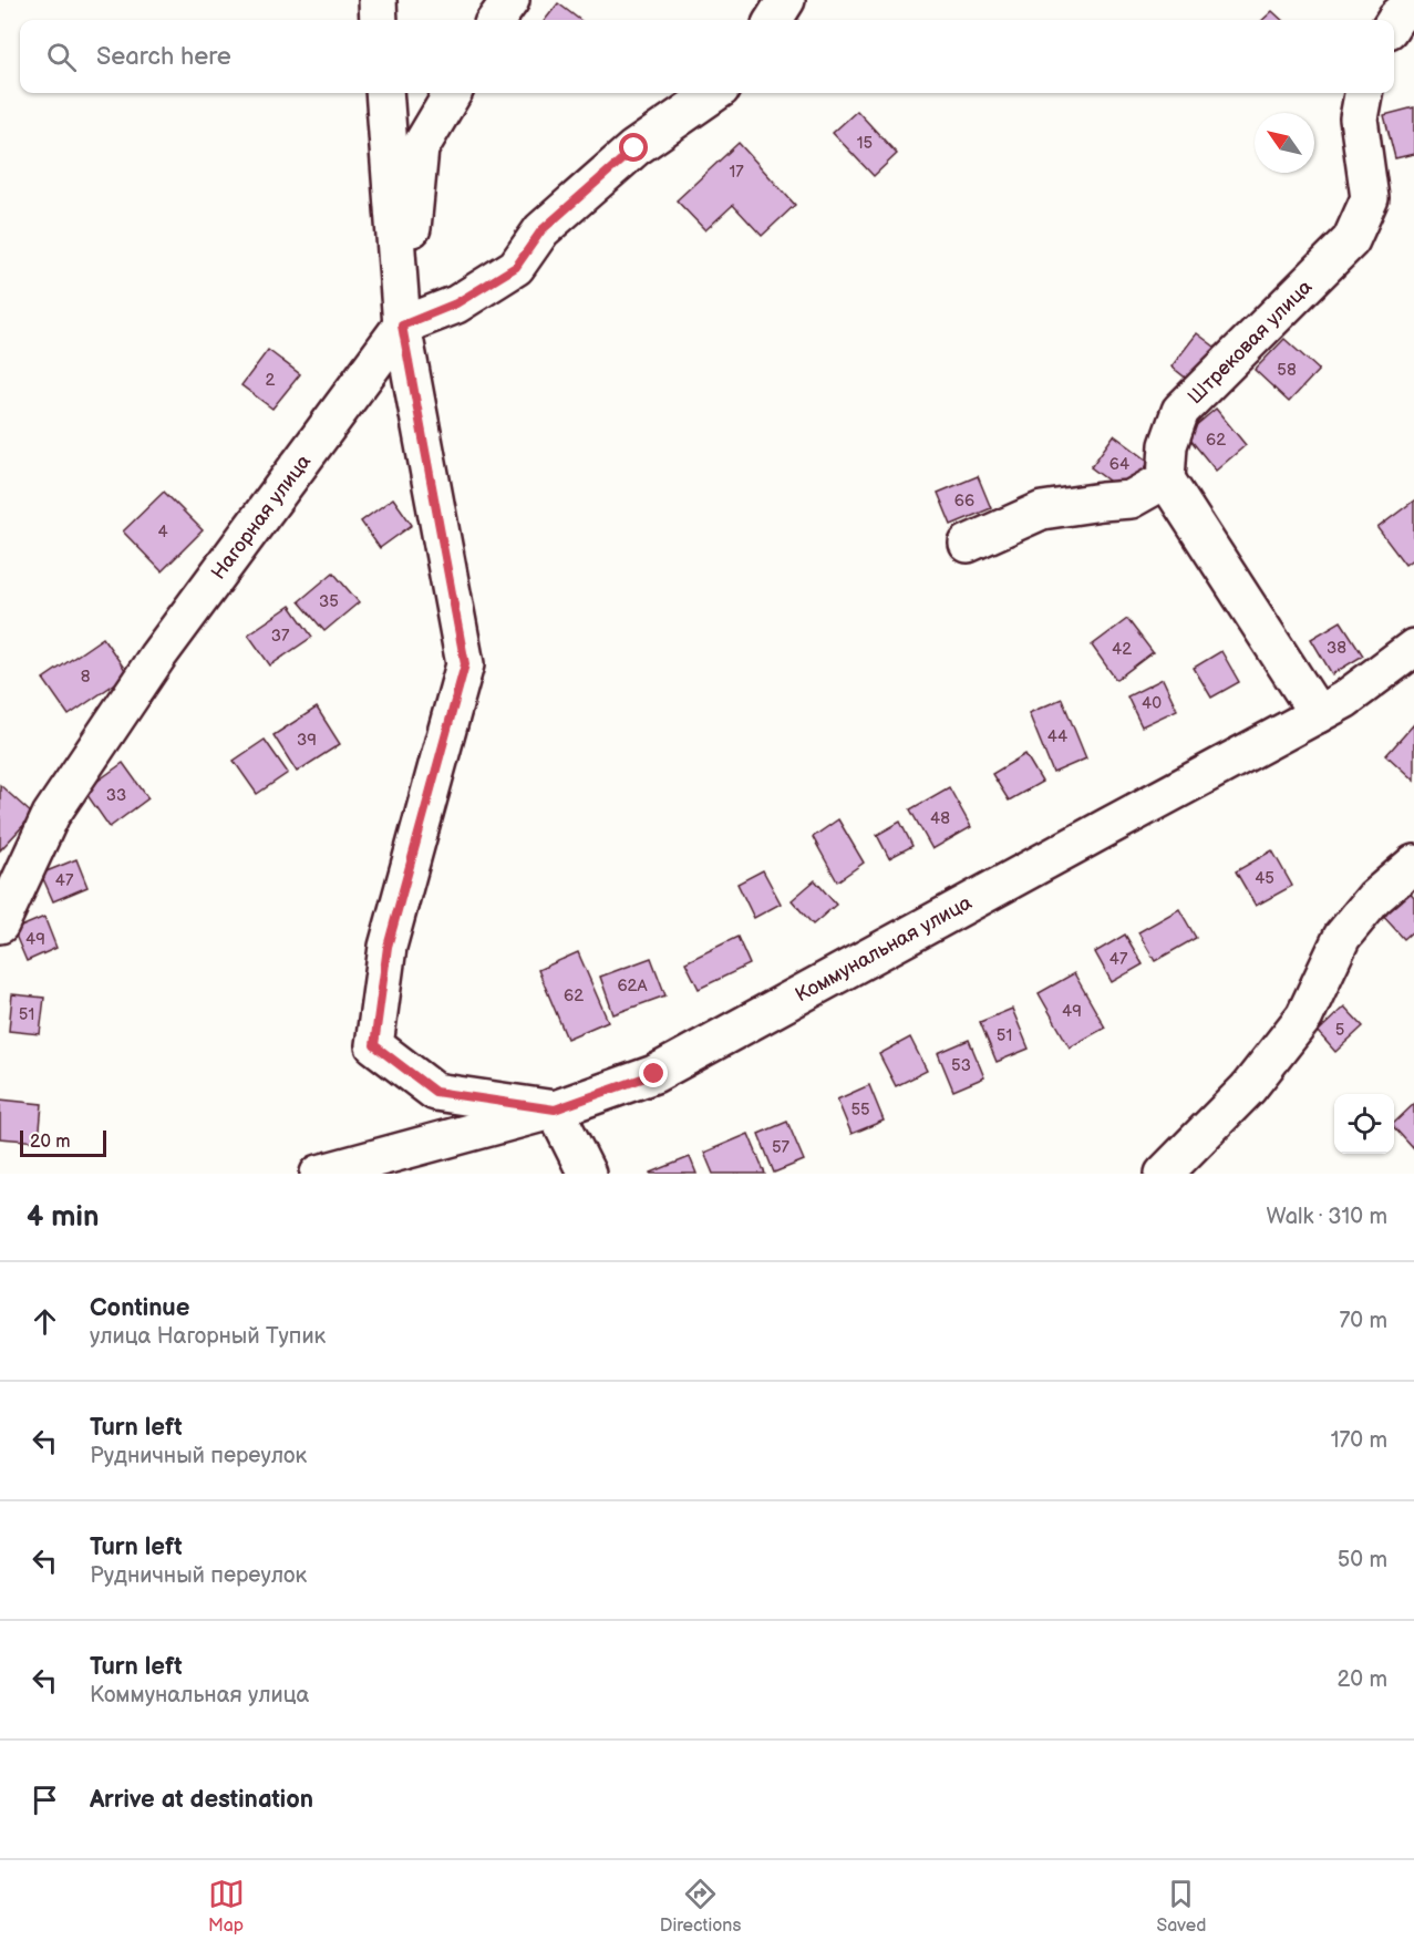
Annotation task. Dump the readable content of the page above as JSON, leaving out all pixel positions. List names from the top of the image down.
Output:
{
  "streets": {
    "street": ["Штрековая улица", "Нагорная улица", "Коммунальная улица"]
  },
  "house_numbers": [
    "15",
    "17",
    "58",
    "2",
    "62",
    "64",
    "66",
    "4",
    "35",
    "37",
    "38",
    "42",
    "8",
    "40",
    "44",
    "39",
    "33",
    "48",
    "45",
    "47",
    "49",
    "47",
    "62А",
    "62",
    "49",
    "51",
    "5",
    "51",
    "53",
    "55",
    "57"
  ],
  "scale_bar": "20 m",
  "north": "top left",
  "page": {
    "search": "Search here",
    "scale": "20 m",
    "heading": ["4 min", "Walk · 310 m"],
    "list": [
      ["Continue", "улица Нагорный Тупик", "70 m"],
      ["Turn left", "Рудничный переулок", "170 m"],
      ["Turn left", "Рудничный переулок", "50 m"],
      ["Turn left", "Коммунальная улица", "20 m"],
      "Arrive at destination"
    ],
    "nav": ["Map", "Directions", "Saved"]
  }
}
